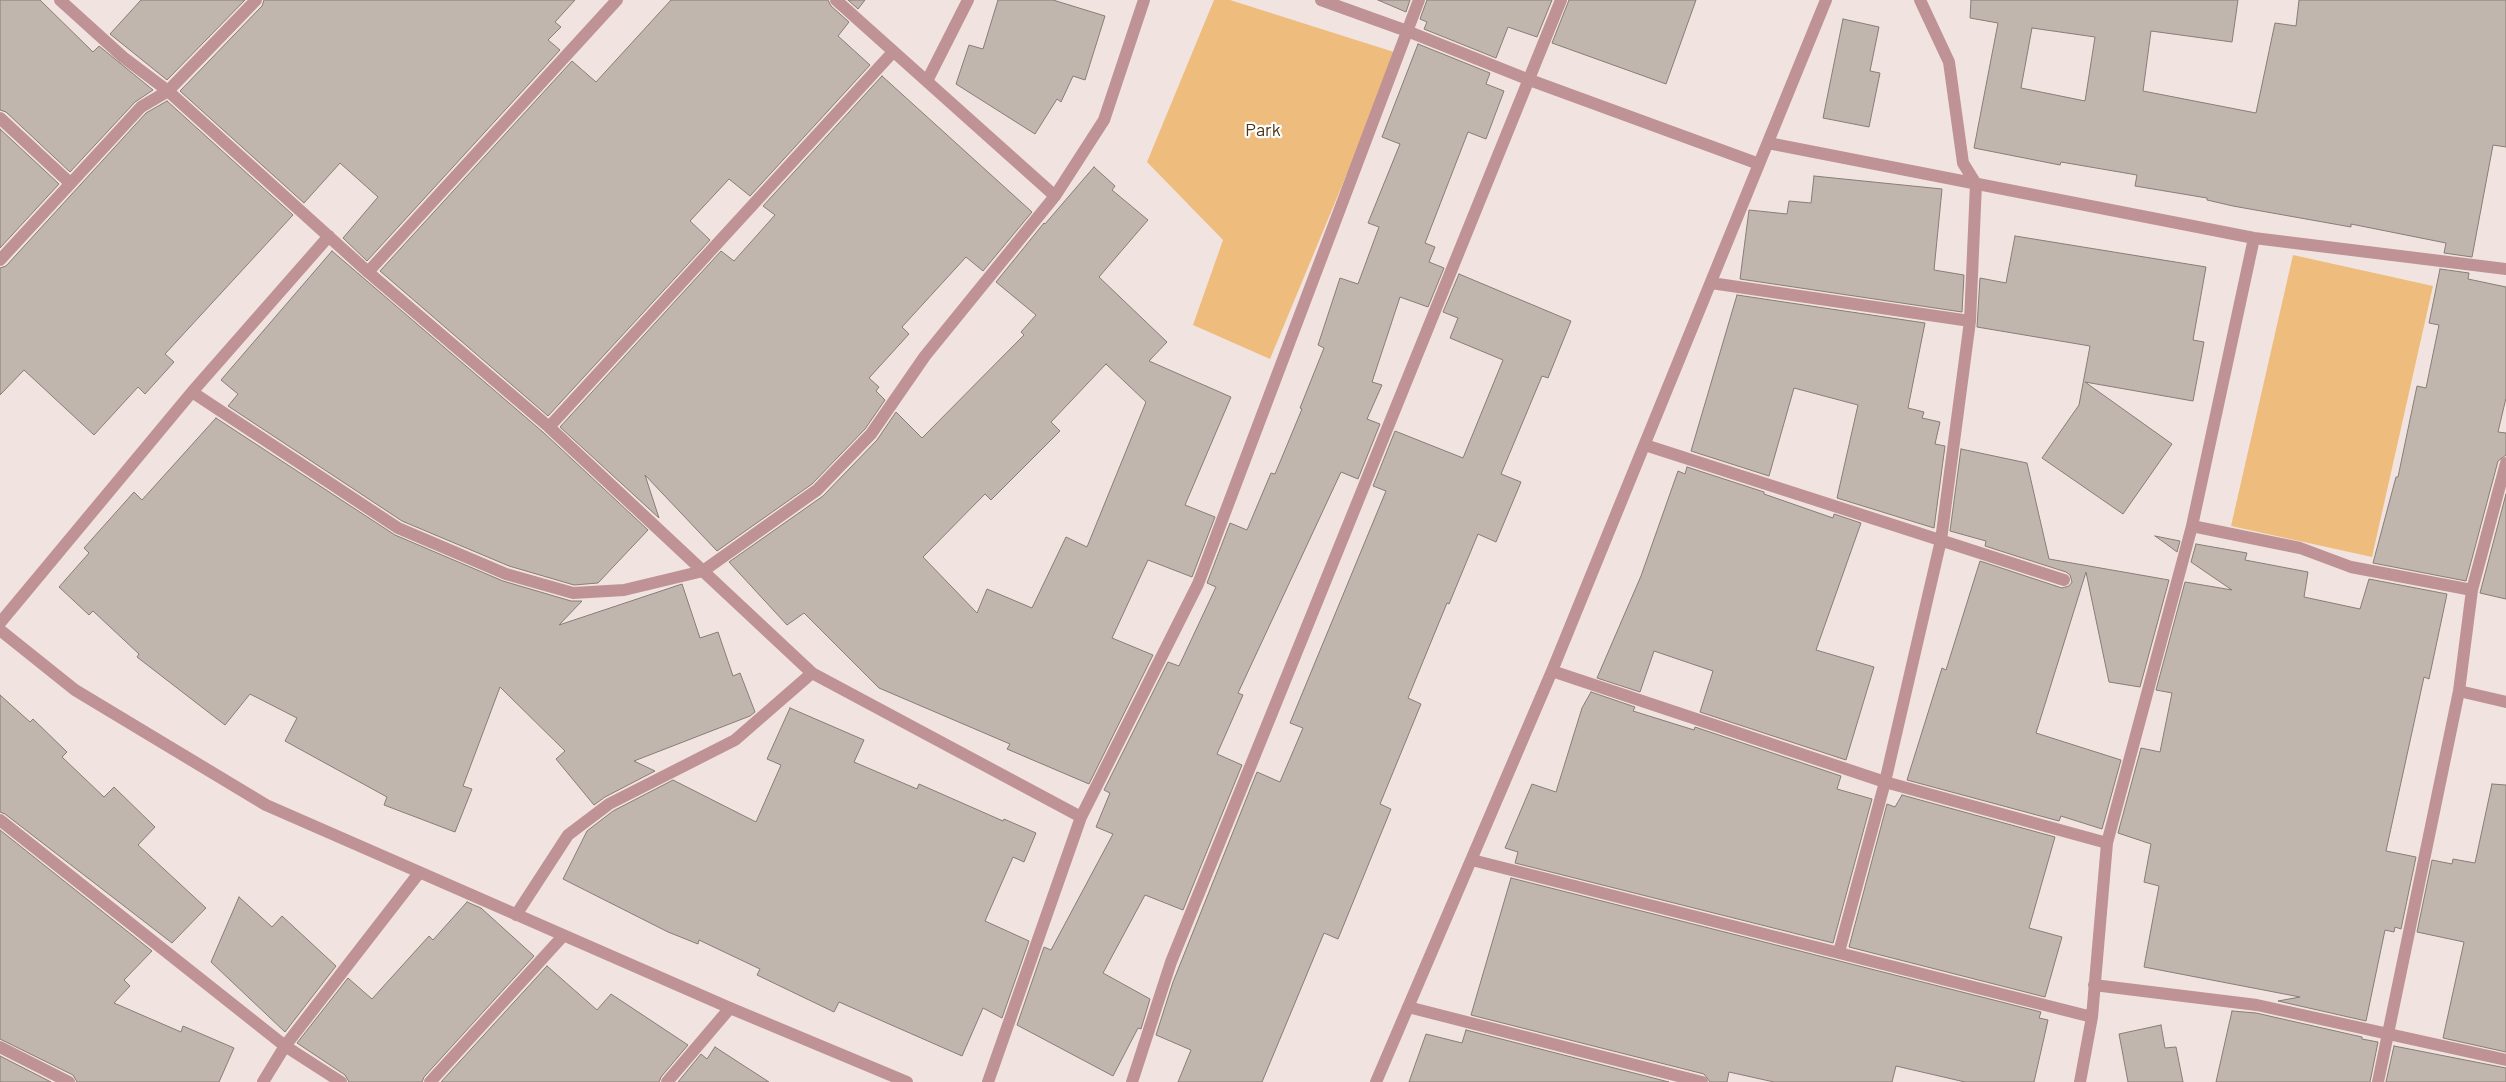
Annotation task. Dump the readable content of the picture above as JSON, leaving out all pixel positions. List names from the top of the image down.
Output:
{
  "parks": ["Park"]
}
